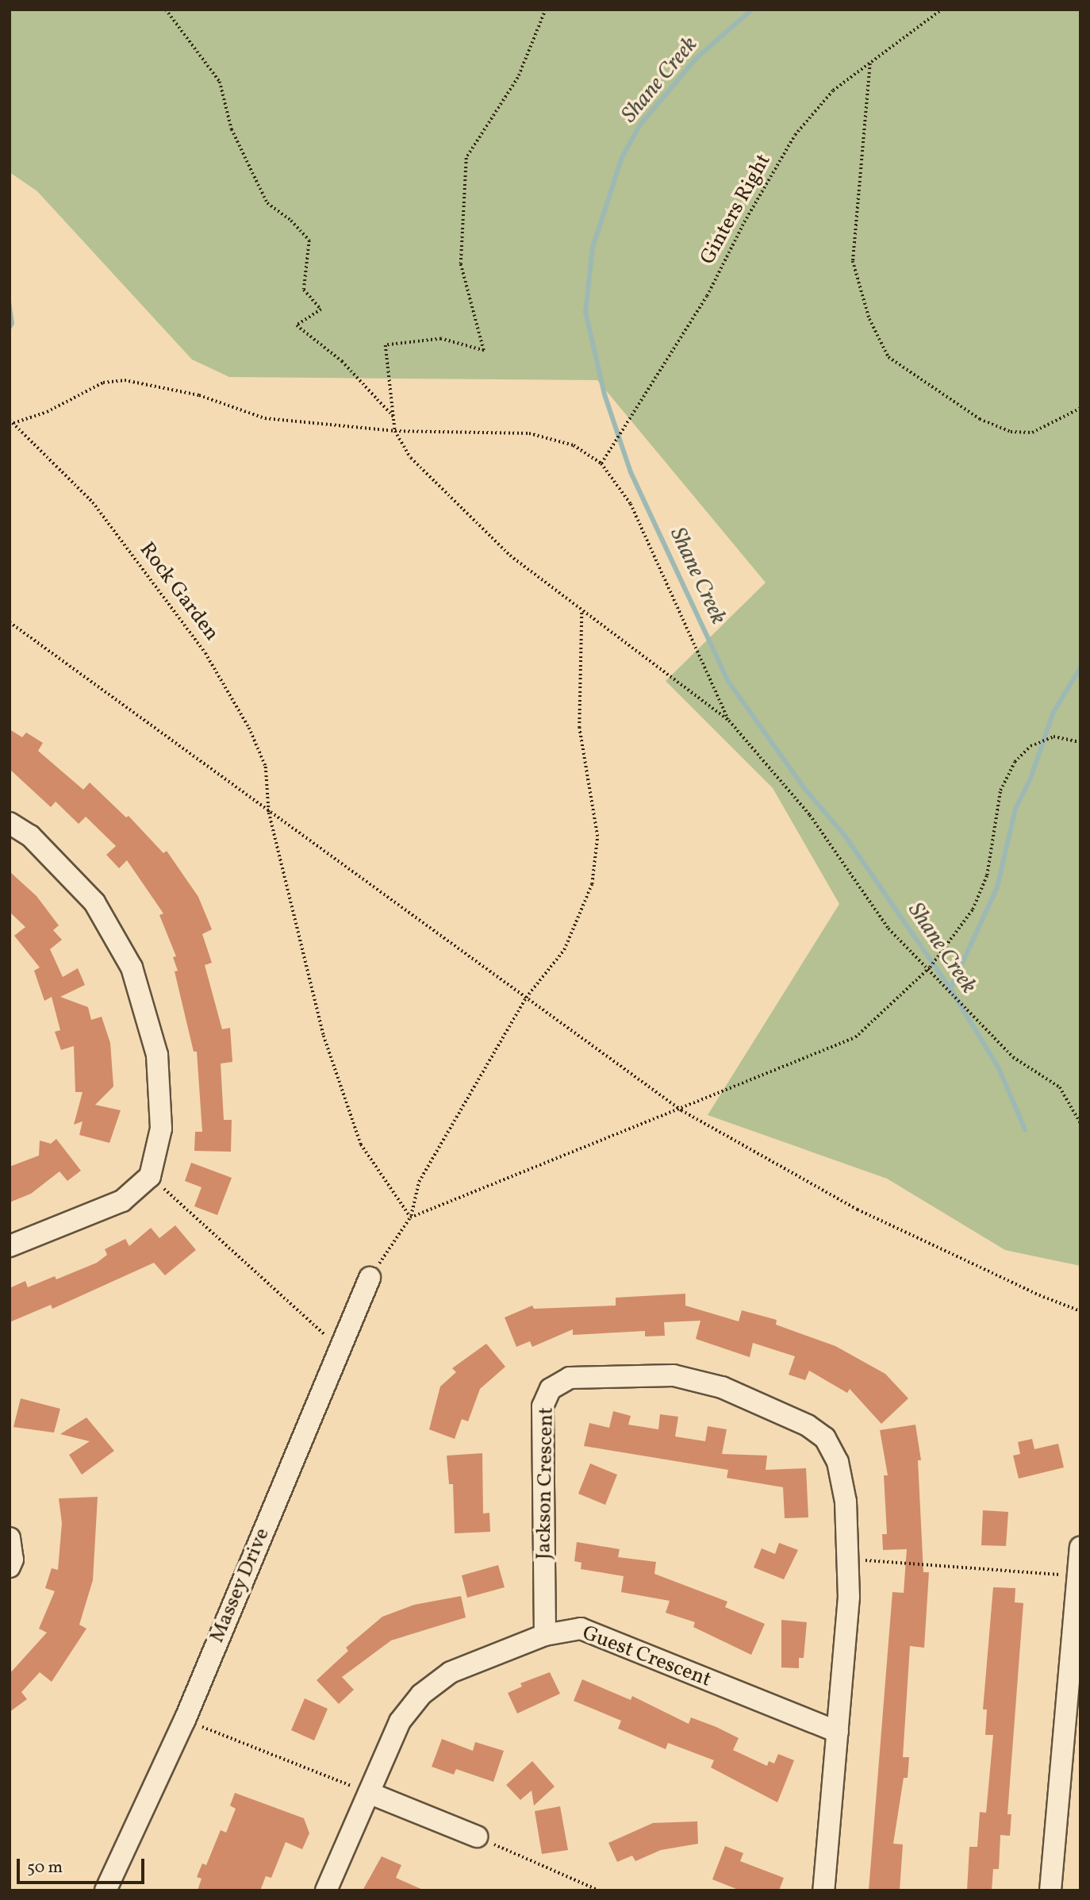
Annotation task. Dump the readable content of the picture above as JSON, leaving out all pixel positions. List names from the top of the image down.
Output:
{
  "streets": {
    "street": ["Jackson Crescent", "Massey Drive", "Guest Crescent"],
    "path": ["Ginters Right", "Rock Garden"]
  },
  "crossings": [
    ["Jackson Crescent", "Guest Crescent"]
  ],
  "water": ["Shane Creek"],
  "scale_bar": "50 m"
}
